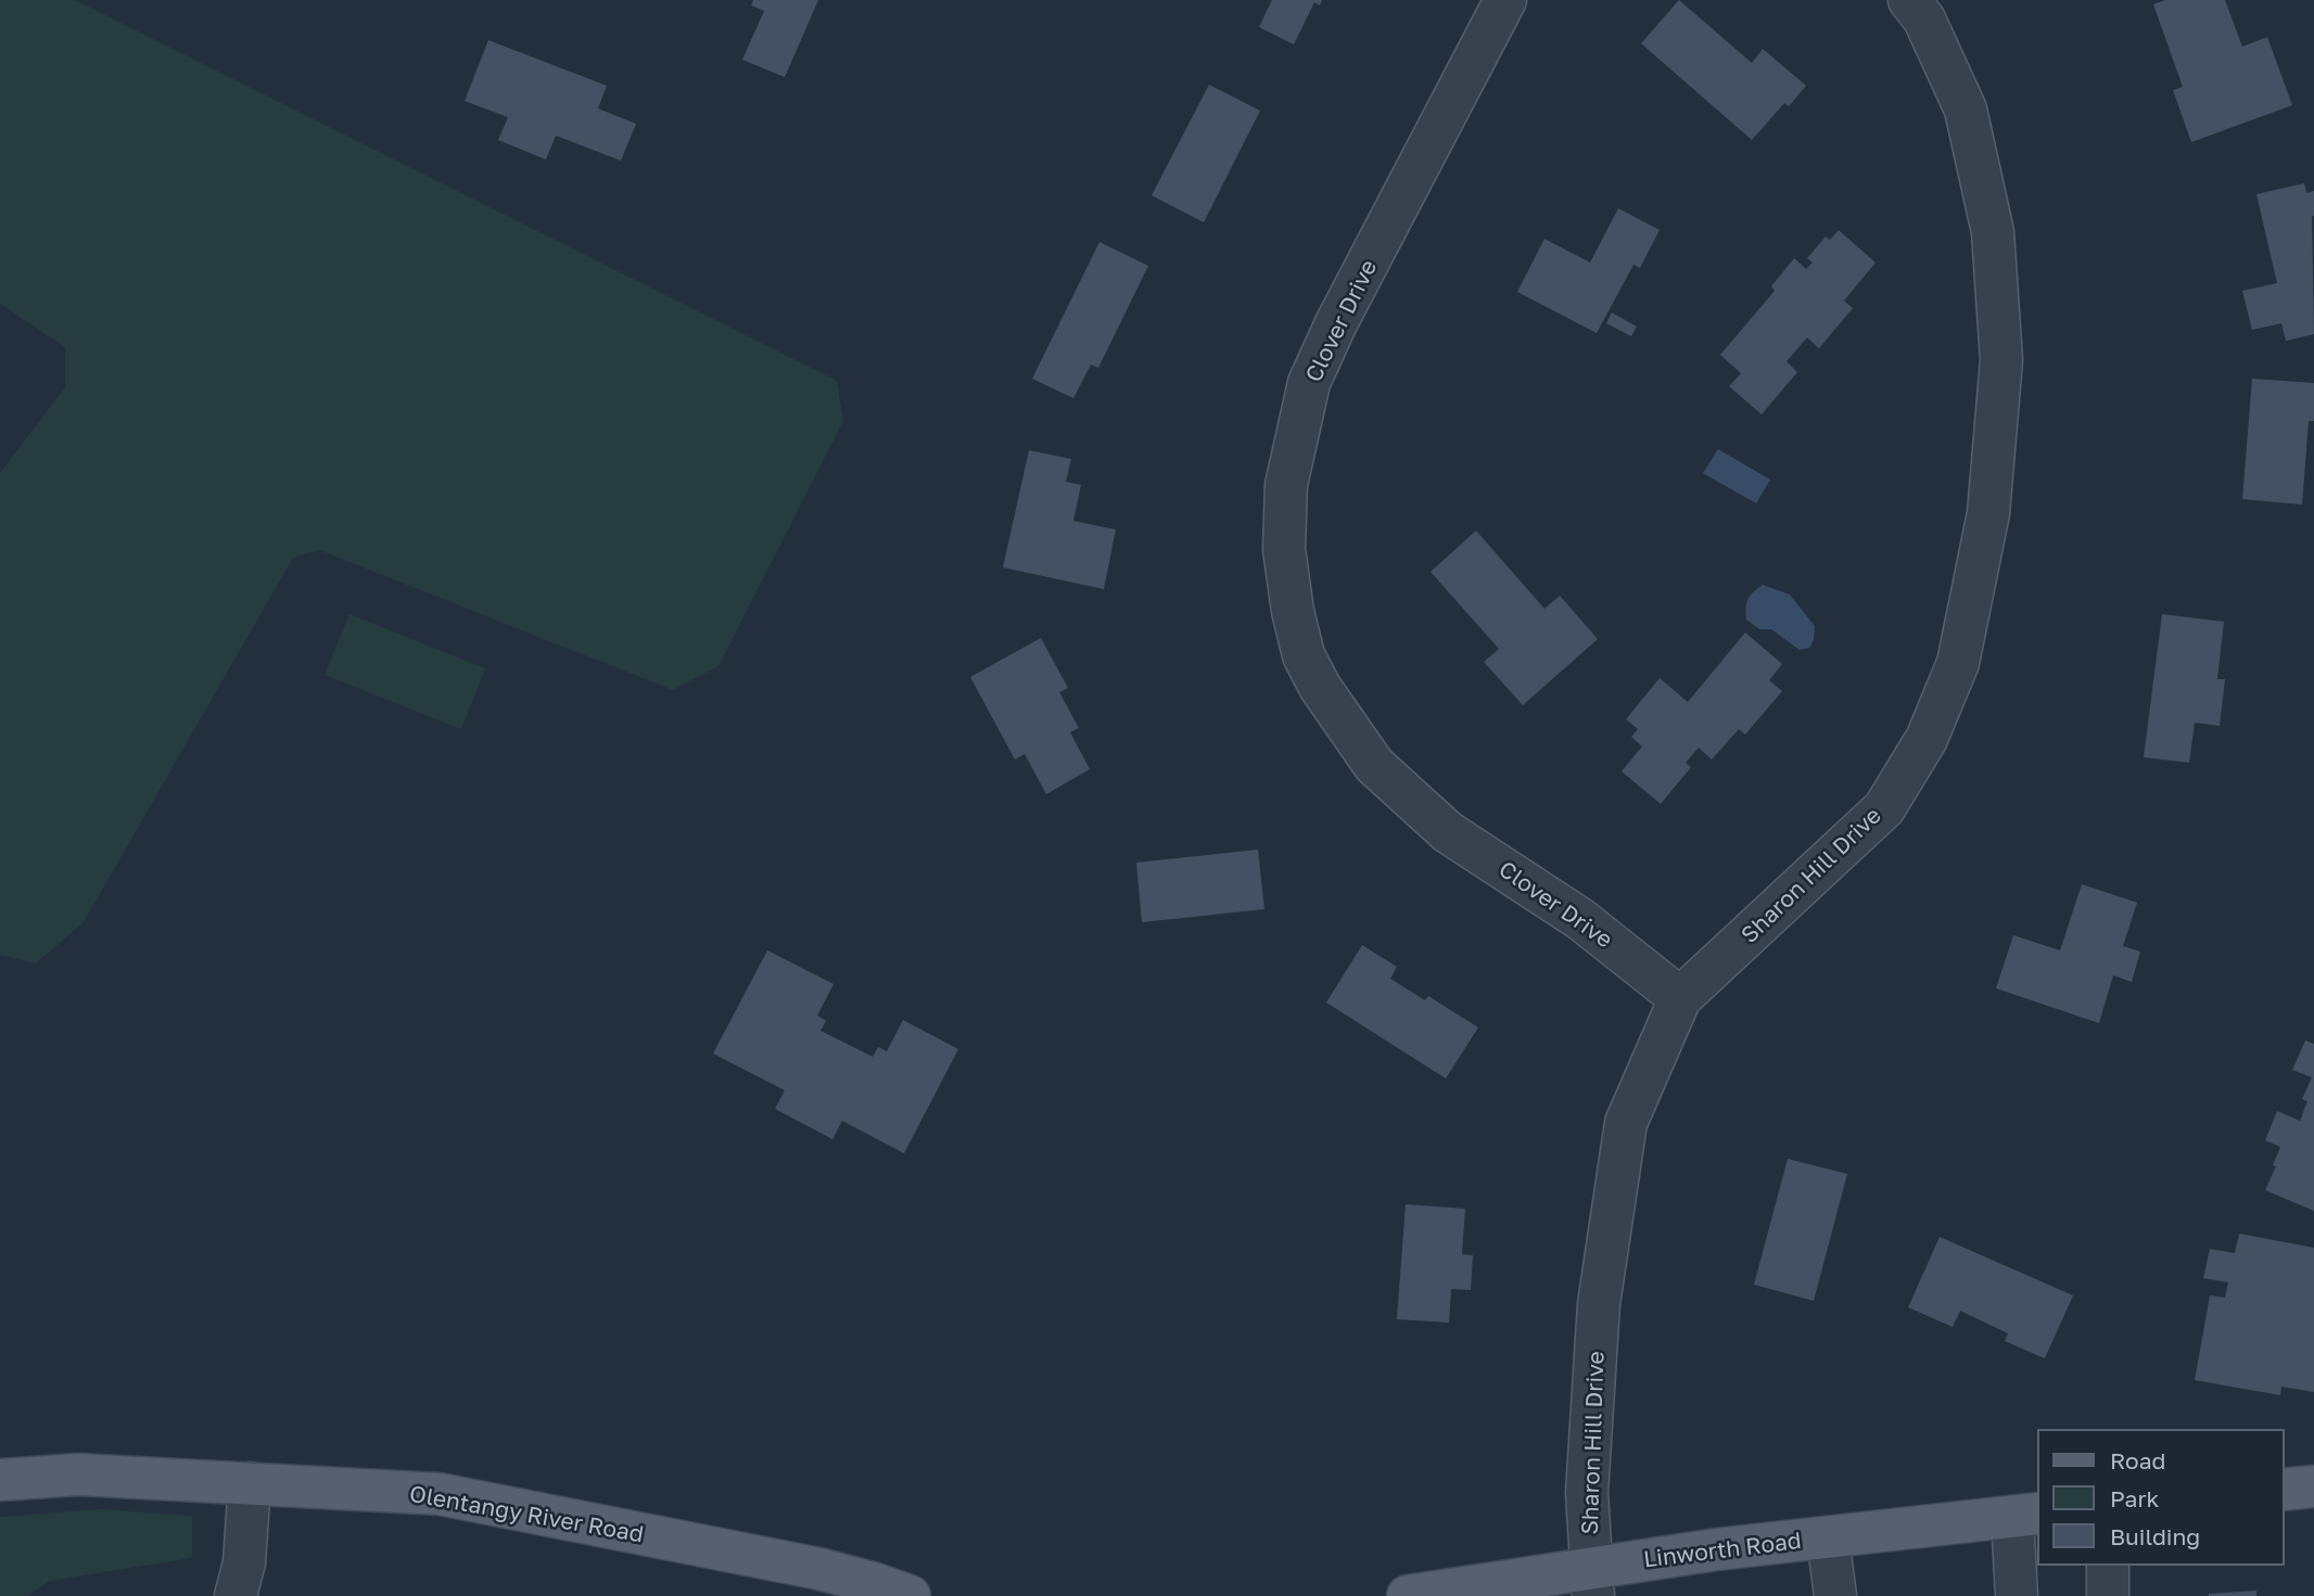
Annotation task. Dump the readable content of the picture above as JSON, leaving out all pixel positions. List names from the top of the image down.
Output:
{
  "streets": {
    "main road": ["Olentangy River Road", "Linworth Road"],
    "street": ["Clover Drive", "Sharon Hill Drive"]
  },
  "crossings": [
    ["Clover Drive", "Sharon Hill Drive"],
    ["Sharon Hill Drive", "Linworth Road"]
  ],
  "legend": ["Road", "Park", "Building"]
}
